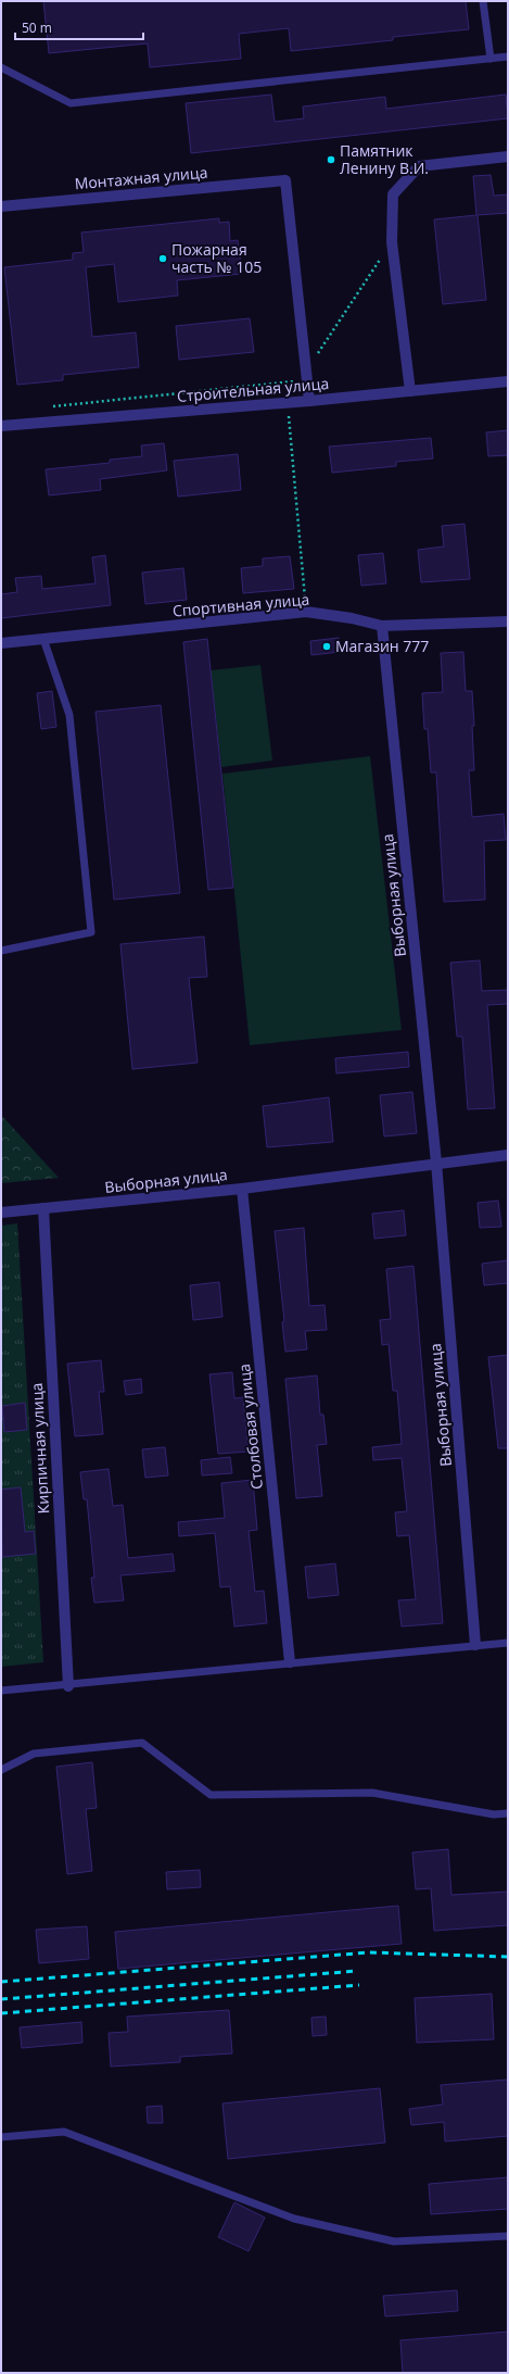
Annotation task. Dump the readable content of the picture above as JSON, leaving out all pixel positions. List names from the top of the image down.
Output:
{
  "streets": {
    "street": [
      "Монтажная улица",
      "Строительная улица",
      "Спортивная улица",
      "Выборная улица",
      "Столбовая улица",
      "Кирпичная улица"
    ]
  },
  "crossings": [
    ["Спортивная улица", "Выборная улица"],
    ["Выборная улица", "Столбовая улица"],
    ["Выборная улица", "Кирпичная улица"]
  ],
  "places": ["Памятник Ленину В.И.", "Пожарная часть № 105", "Магазин 777"],
  "scale_bar": "50 m"
}
